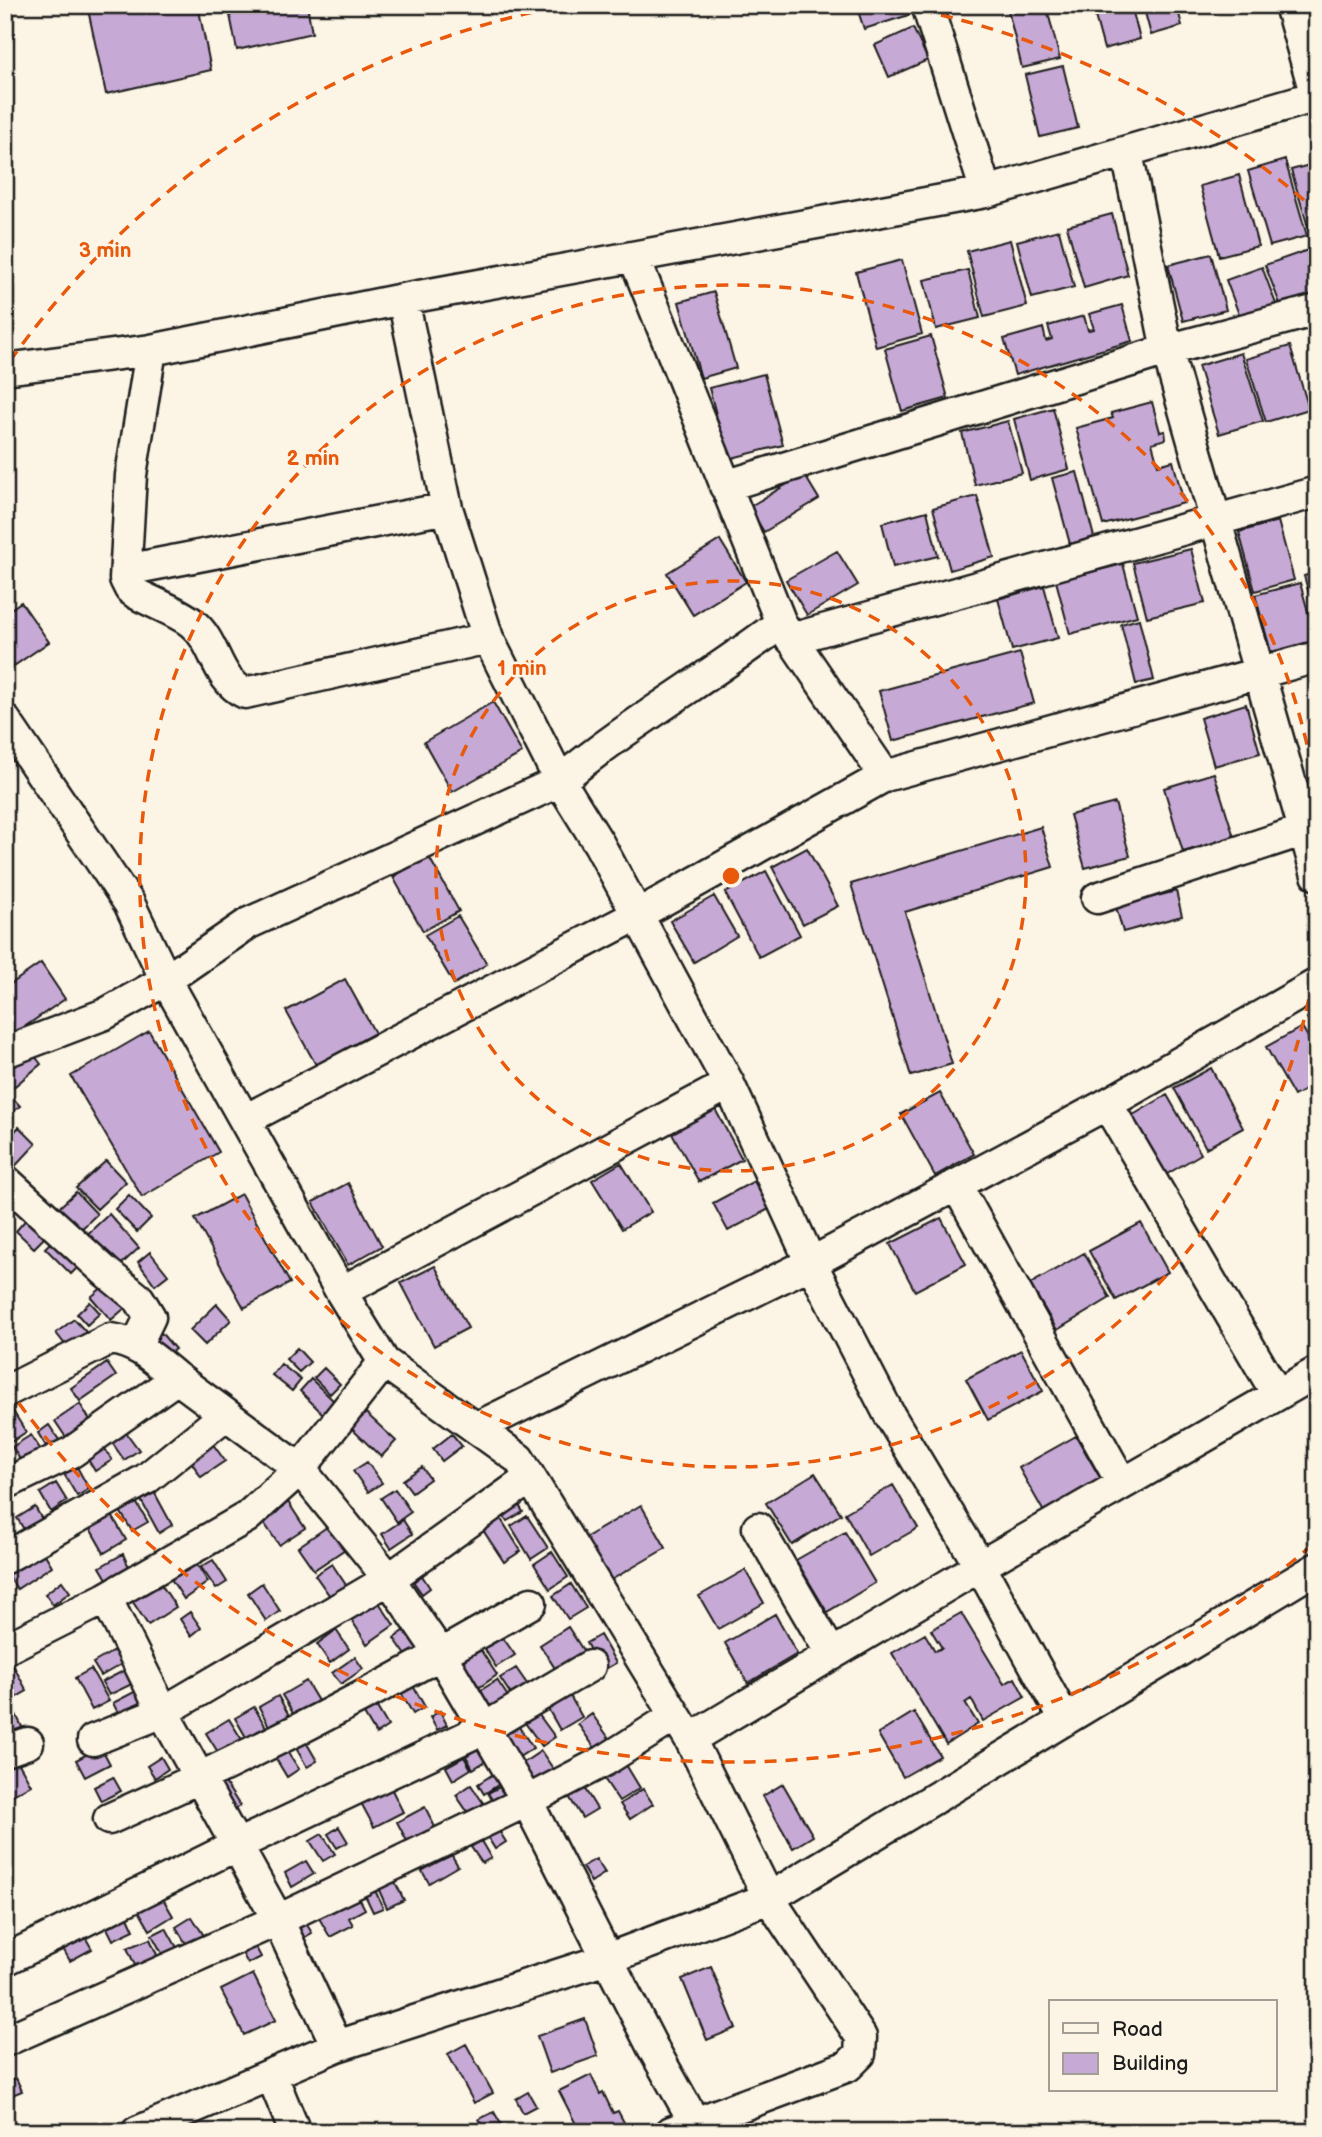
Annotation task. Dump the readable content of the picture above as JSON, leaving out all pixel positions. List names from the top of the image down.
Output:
{
  "legend": ["Road", "Building"],
  "rings": ["3 min", "2 min", "1 min"]
}
